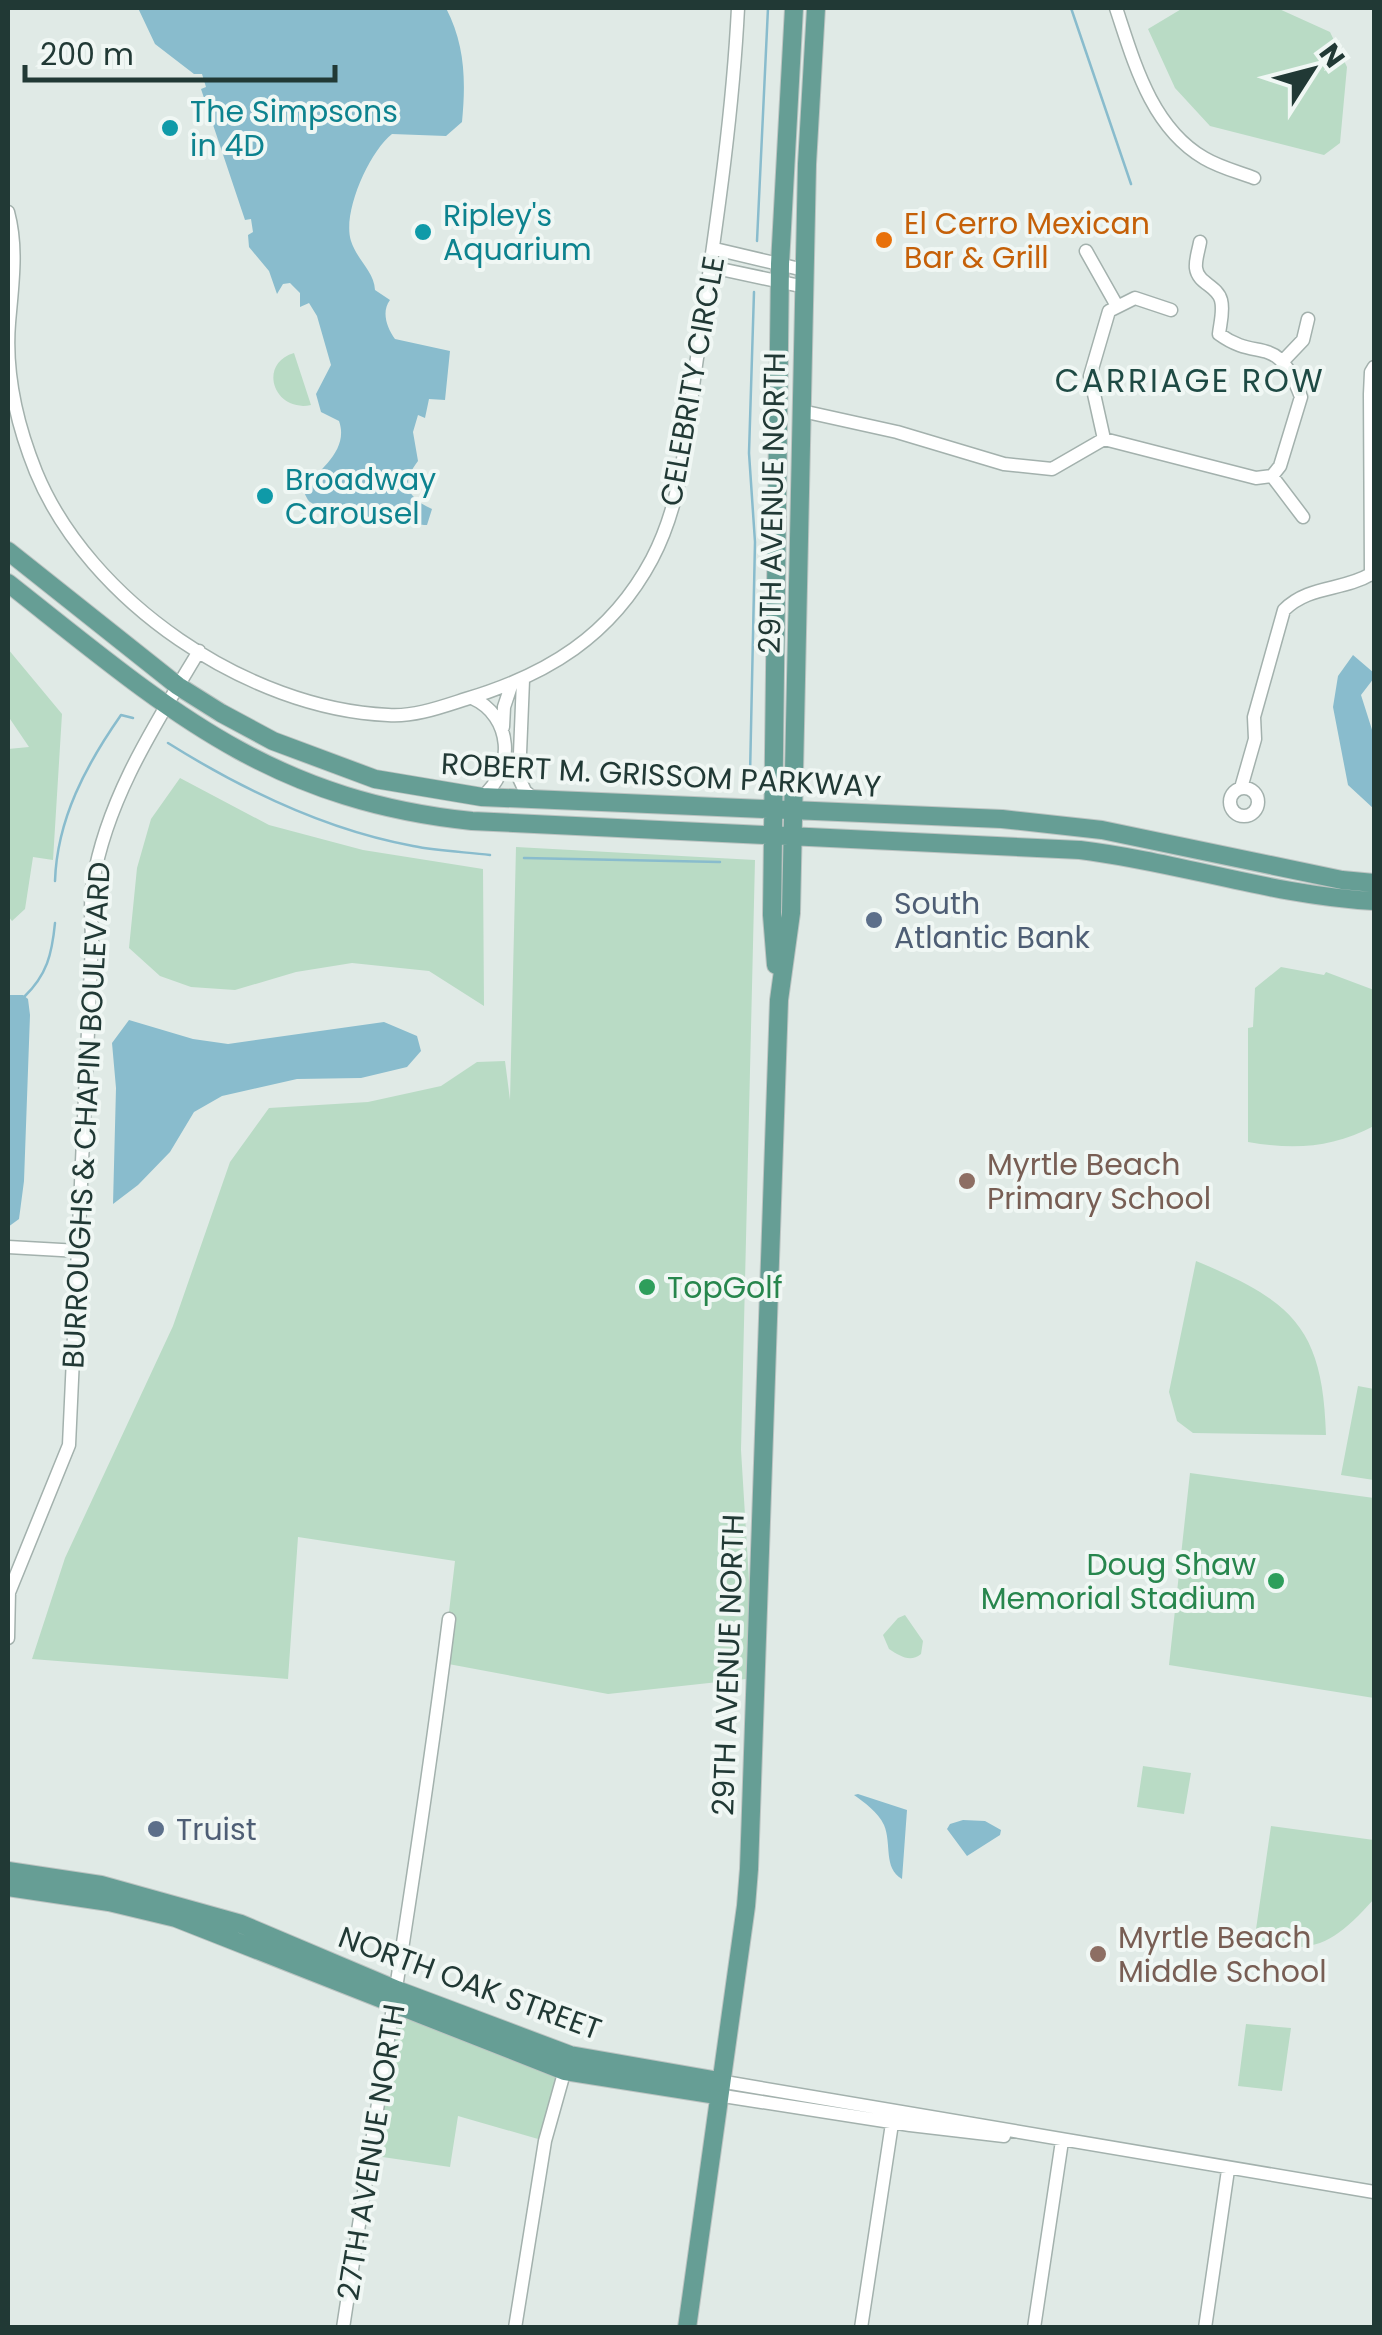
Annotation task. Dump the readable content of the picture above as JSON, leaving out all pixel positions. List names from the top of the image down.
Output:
{
  "streets": {
    "main road": ["29TH AVENUE NORTH", "ROBERT M. GRISSOM PARKWAY", "NORTH OAK STREET"],
    "street": ["CELEBRITY CIRCLE", "BURROUGHS & CHAPIN BOULEVARD", "27TH AVENUE NORTH"]
  },
  "crossings": [
    ["CELEBRITY CIRCLE", "BURROUGHS & CHAPIN BOULEVARD"],
    ["29TH AVENUE NORTH", "ROBERT M. GRISSOM PARKWAY"],
    ["29TH AVENUE NORTH", "NORTH OAK STREET"],
    ["ROBERT M. GRISSOM PARKWAY", "BURROUGHS & CHAPIN BOULEVARD"],
    ["NORTH OAK STREET", "27TH AVENUE NORTH"]
  ],
  "districts": ["CARRIAGE ROW"],
  "places": [
    "The Simpsons in 4D",
    "Ripley's Aquarium",
    "El Cerro Mexican Bar & Grill",
    "Broadway Carousel",
    "South Atlantic Bank",
    "Myrtle Beach Primary School",
    "TopGolf",
    "Doug Shaw Memorial Stadium",
    "Truist",
    "Myrtle Beach Middle School"
  ],
  "scale_bar": "200 m",
  "north": "top right"
}
